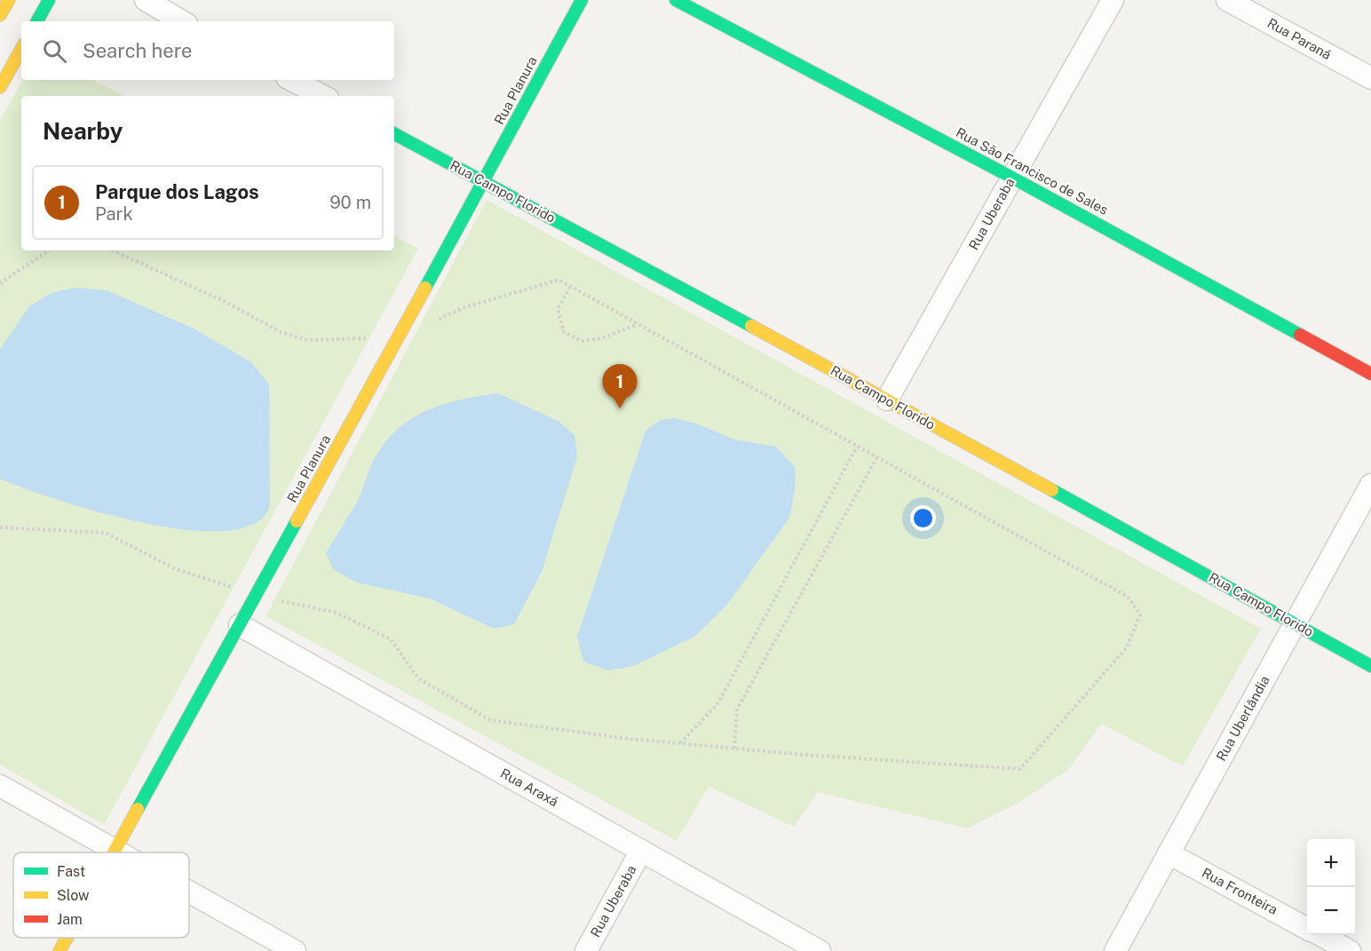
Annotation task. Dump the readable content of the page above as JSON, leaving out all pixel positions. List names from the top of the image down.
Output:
{
  "streets": {
    "street": [
      "Rua Paraná",
      "Rua Planura",
      "Rua São Francisco de Sales",
      "Rua Campo Florido",
      "Rua Uberaba",
      "Rua Uberlândia",
      "Rua Araxá",
      "Rua Fronteira"
    ]
  },
  "crossings": [
    ["Rua Planura", "Rua Campo Florido"],
    ["Rua Planura", "Rua Araxá"],
    ["Rua São Francisco de Sales", "Rua Uberaba"],
    ["Rua Campo Florido", "Rua Uberaba"],
    ["Rua Campo Florido", "Rua Uberlândia"],
    ["Rua Uberaba", "Rua Araxá"],
    ["Rua Uberlândia", "Rua Fronteira"]
  ],
  "legend": ["Fast", "Slow", "Jam"],
  "page": {
    "search": "Search here",
    "heading": "Nearby",
    "list": [
      {
        "mark": "1",
        "name": "Parque dos Lagos",
        "note": "Park",
        "value": "90 m"
      }
    ],
    "pins": "1",
    "map_buttons": ["+", "−"]
  }
}
